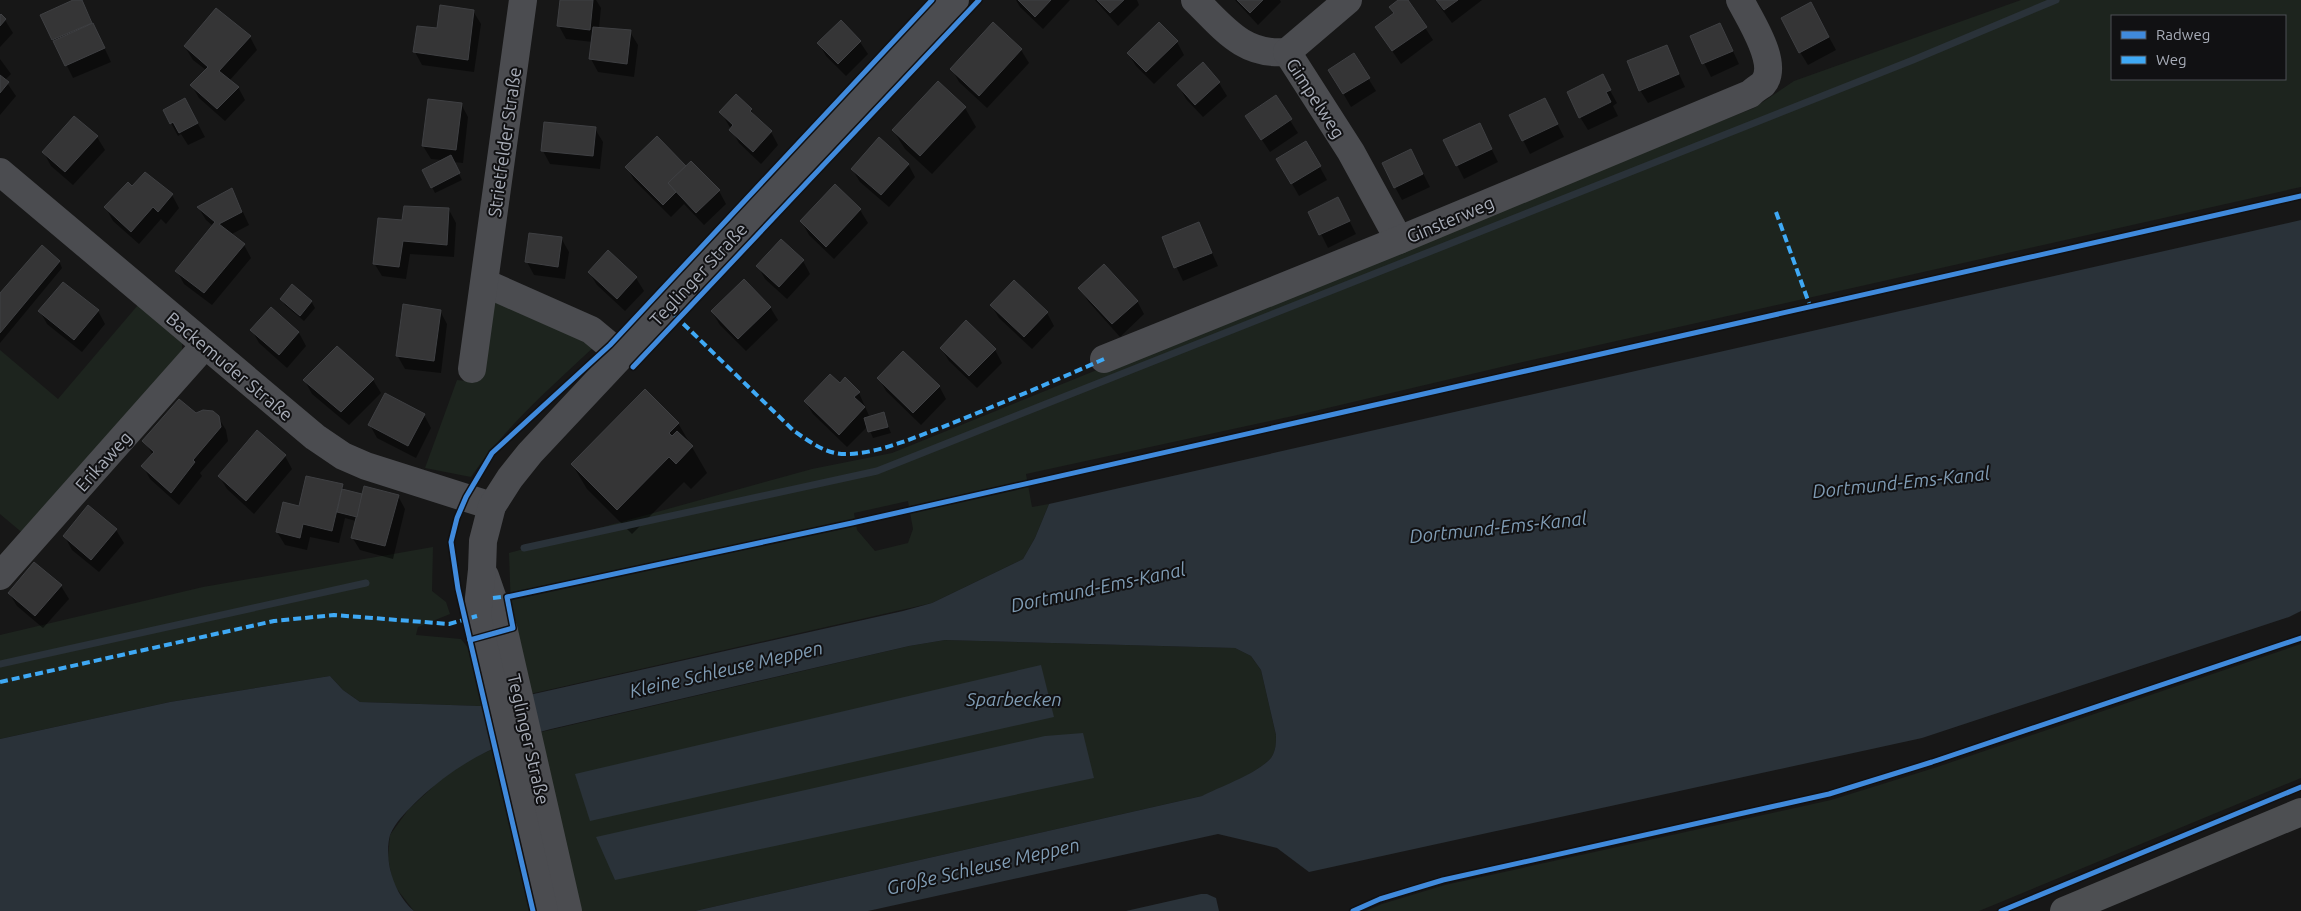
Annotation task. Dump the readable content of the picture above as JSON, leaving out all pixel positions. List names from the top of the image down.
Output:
{
  "streets": {
    "street": [
      "Gimpelweg",
      "Strietfelder Straße",
      "Ginsterweg",
      "Teglinger Straße",
      "Backemuder Straße",
      "Erikaweg"
    ]
  },
  "crossings": [
    ["Gimpelweg", "Ginsterweg"],
    ["Teglinger Straße", "Backemuder Straße"],
    ["Backemuder Straße", "Erikaweg"]
  ],
  "water": [
    "Dortmund-Ems-Kanal",
    "Kleine Schleuse Meppen",
    "Sparbecken",
    "Große Schleuse Meppen"
  ],
  "legend": ["Radweg", "Weg"]
}
